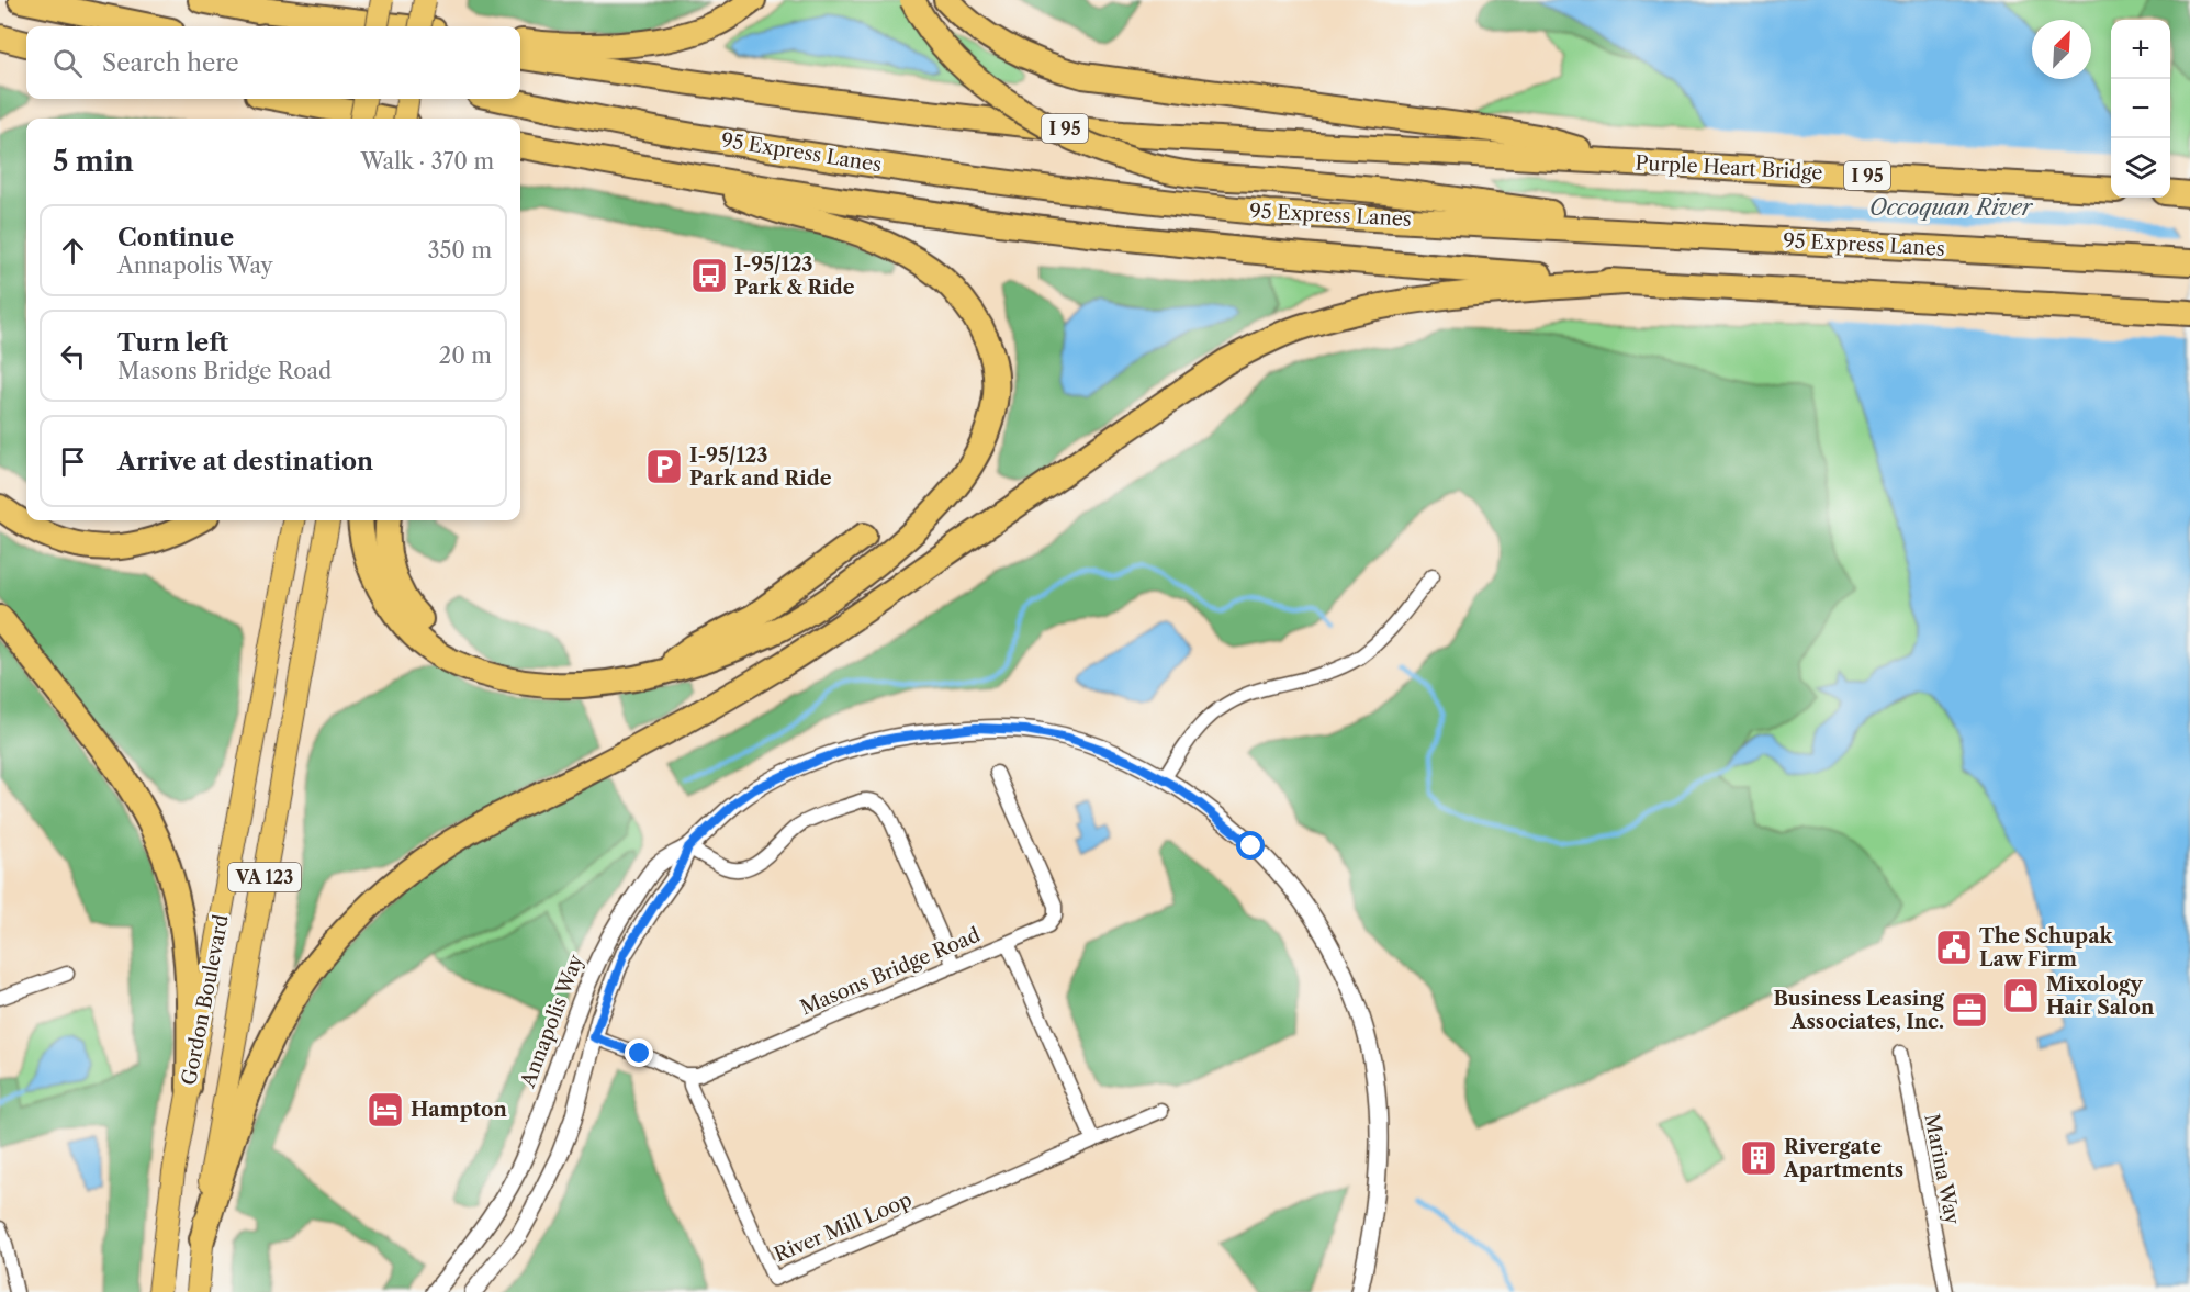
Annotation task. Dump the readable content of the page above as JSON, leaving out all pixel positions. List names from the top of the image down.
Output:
{
  "streets": {
    "highway": ["I 95", "95 Express Lanes", "Purple Heart Bridge"],
    "main road": ["VA 123", "Gordon Boulevard"],
    "street": [
      "Masons Bridge Road",
      "Annapolis Way",
      "Marina Way",
      "River Mill Loop"
    ]
  },
  "crossings": [
    ["I 95", "Purple Heart Bridge"],
    ["Masons Bridge Road", "River Mill Loop"]
  ],
  "water": ["Occoquan River"],
  "places": {
    "bus stop": ["I-95/123 Park & Ride"],
    "parking": ["I-95/123 Park and Ride"],
    "public building": ["The Schupak Law Firm"],
    "shop": ["Mixology Hair Salon"],
    "office": ["Business Leasing Associates, Inc."],
    "hotel": ["Hampton"],
    "building": ["Rivergate Apartments"]
  },
  "north": "top right",
  "page": {
    "map_buttons": ["+", "−"],
    "search": "Search here",
    "heading": ["5 min", "Walk · 370 m"],
    "list": [
      ["Continue", "Annapolis Way", "350 m"],
      ["Turn left", "Masons Bridge Road", "20 m"],
      "Arrive at destination"
    ]
  }
}
